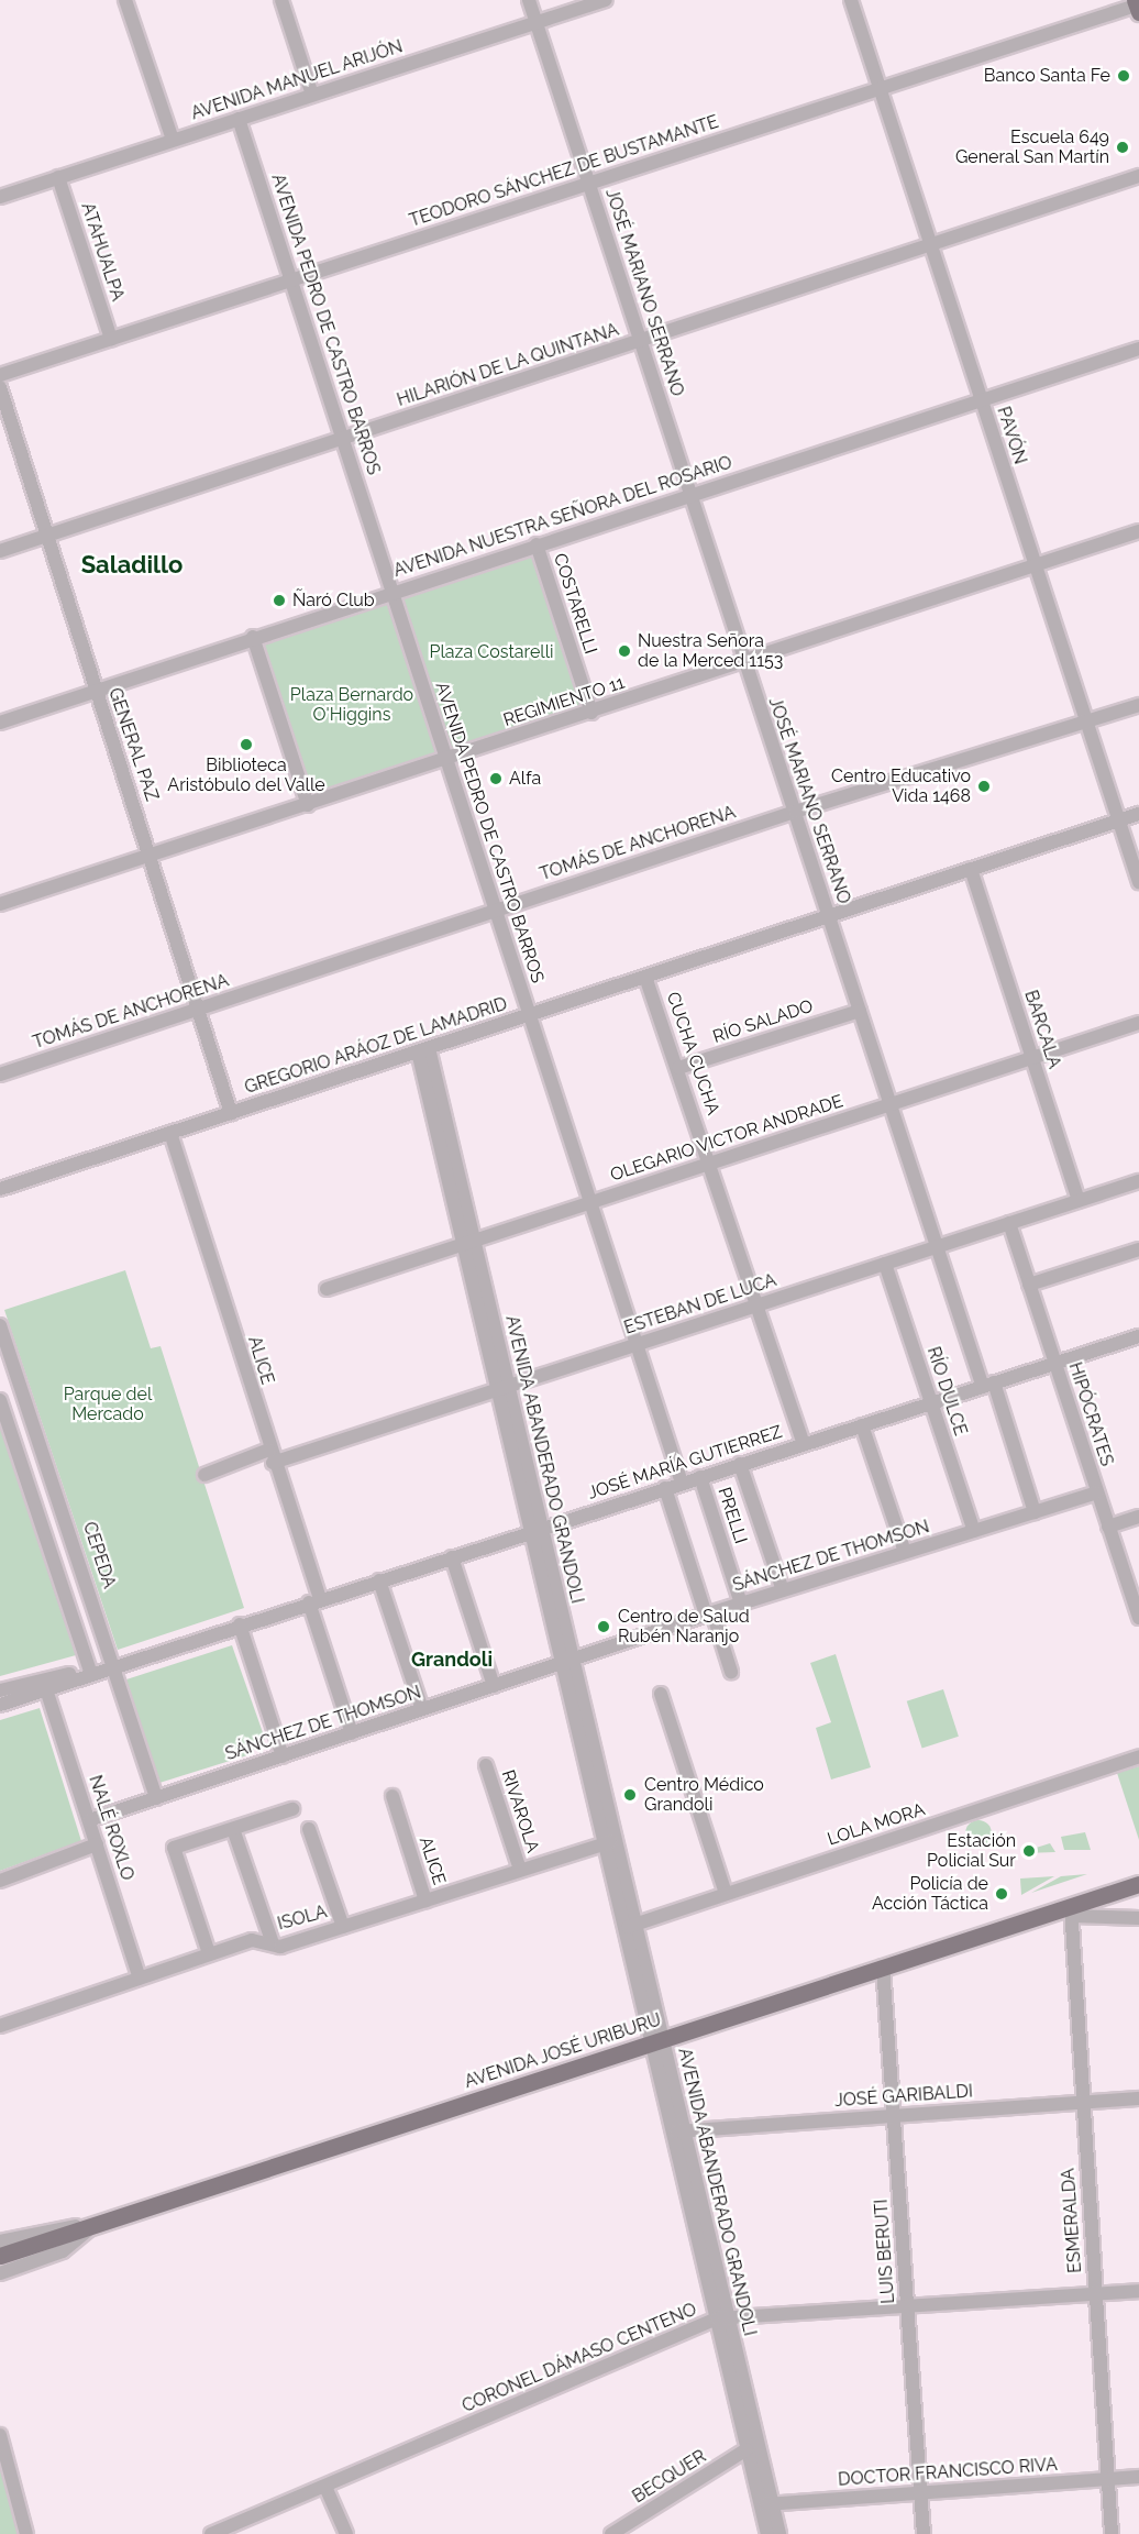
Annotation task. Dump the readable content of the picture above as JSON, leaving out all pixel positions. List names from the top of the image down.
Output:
{
  "streets": {
    "main road": ["AVENIDA JOSÉ URIBURU"],
    "street": [
      "AVENIDA MANUEL ARIJÓN",
      "TEODORO SÁNCHEZ DE BUSTAMANTE",
      "ATAHUALPA",
      "JOSÉ MARIANO SERRANO",
      "AVENIDA PEDRO DE CASTRO BARROS",
      "HILARIÓN DE LA QUINTANA",
      "PAVÓN",
      "AVENIDA NUESTRA SEÑORA DEL ROSARIO",
      "COSTARELLI",
      "REGIMIENTO 11",
      "GENERAL PAZ",
      "TOMÁS DE ANCHORENA",
      "RÍO SALADO",
      "BARCALA",
      "GREGORIO ARÁOZ DE LAMADRID",
      "CUCHA CUCHA",
      "OLEGARIO VICTOR ANDRADE",
      "ESTEBAN DE LUCA",
      "ALICE",
      "RÍO DULCE",
      "HIPÓCRATES",
      "AVENIDA ABANDERADO GRANDOLI",
      "JOSÉ MARÍA GUTIERREZ",
      "PRELLI",
      "CEPEDA",
      "SÁNCHEZ DE THOMSON",
      "RIVAROLA",
      "LOLA MORA",
      "NALÉ ROXLO",
      "ISOLA",
      "JOSÉ GARIBALDI",
      "ESMERALDA",
      "LUIS BERUTI",
      "CORONEL DÁMASO CENTENO",
      "DOCTOR FRANCISCO RIVA",
      "BECQUER"
    ]
  },
  "crossings": [
    ["AVENIDA MANUEL ARIJÓN", "ATAHUALPA"],
    ["AVENIDA MANUEL ARIJÓN", "JOSÉ MARIANO SERRANO"],
    ["AVENIDA MANUEL ARIJÓN", "AVENIDA PEDRO DE CASTRO BARROS"],
    ["TEODORO SÁNCHEZ DE BUSTAMANTE", "ATAHUALPA"],
    ["TEODORO SÁNCHEZ DE BUSTAMANTE", "JOSÉ MARIANO SERRANO"],
    ["TEODORO SÁNCHEZ DE BUSTAMANTE", "AVENIDA PEDRO DE CASTRO BARROS"],
    ["TEODORO SÁNCHEZ DE BUSTAMANTE", "PAVÓN"],
    ["JOSÉ MARIANO SERRANO", "HILARIÓN DE LA QUINTANA"],
    ["JOSÉ MARIANO SERRANO", "AVENIDA NUESTRA SEÑORA DEL ROSARIO"],
    ["JOSÉ MARIANO SERRANO", "REGIMIENTO 11"],
    ["JOSÉ MARIANO SERRANO", "TOMÁS DE ANCHORENA"],
    ["JOSÉ MARIANO SERRANO", "RÍO SALADO"],
    ["JOSÉ MARIANO SERRANO", "GREGORIO ARÁOZ DE LAMADRID"],
    ["JOSÉ MARIANO SERRANO", "OLEGARIO VICTOR ANDRADE"],
    ["JOSÉ MARIANO SERRANO", "ESTEBAN DE LUCA"],
    ["JOSÉ MARIANO SERRANO", "JOSÉ MARÍA GUTIERREZ"],
    ["JOSÉ MARIANO SERRANO", "SÁNCHEZ DE THOMSON"],
    ["AVENIDA PEDRO DE CASTRO BARROS", "HILARIÓN DE LA QUINTANA"],
    ["AVENIDA PEDRO DE CASTRO BARROS", "AVENIDA NUESTRA SEÑORA DEL ROSARIO"],
    ["AVENIDA PEDRO DE CASTRO BARROS", "REGIMIENTO 11"],
    ["AVENIDA PEDRO DE CASTRO BARROS", "TOMÁS DE ANCHORENA"],
    ["AVENIDA PEDRO DE CASTRO BARROS", "GREGORIO ARÁOZ DE LAMADRID"],
    ["AVENIDA PEDRO DE CASTRO BARROS", "OLEGARIO VICTOR ANDRADE"],
    ["AVENIDA PEDRO DE CASTRO BARROS", "ESTEBAN DE LUCA"],
    ["AVENIDA PEDRO DE CASTRO BARROS", "JOSÉ MARÍA GUTIERREZ"],
    ["HILARIÓN DE LA QUINTANA", "PAVÓN"],
    ["HILARIÓN DE LA QUINTANA", "GENERAL PAZ"],
    ["PAVÓN", "AVENIDA NUESTRA SEÑORA DEL ROSARIO"],
    ["PAVÓN", "REGIMIENTO 11"],
    ["PAVÓN", "TOMÁS DE ANCHORENA"],
    ["PAVÓN", "GREGORIO ARÁOZ DE LAMADRID"],
    ["AVENIDA NUESTRA SEÑORA DEL ROSARIO", "COSTARELLI"],
    ["AVENIDA NUESTRA SEÑORA DEL ROSARIO", "GENERAL PAZ"],
    ["COSTARELLI", "REGIMIENTO 11"],
    ["REGIMIENTO 11", "GENERAL PAZ"],
    ["GENERAL PAZ", "TOMÁS DE ANCHORENA"],
    ["GENERAL PAZ", "GREGORIO ARÁOZ DE LAMADRID"],
    ["RÍO SALADO", "CUCHA CUCHA"],
    ["BARCALA", "GREGORIO ARÁOZ DE LAMADRID"],
    ["BARCALA", "OLEGARIO VICTOR ANDRADE"],
    ["BARCALA", "ESTEBAN DE LUCA"],
    ["GREGORIO ARÁOZ DE LAMADRID", "CUCHA CUCHA"],
    ["GREGORIO ARÁOZ DE LAMADRID", "ALICE"],
    ["GREGORIO ARÁOZ DE LAMADRID", "AVENIDA ABANDERADO GRANDOLI"],
    ["CUCHA CUCHA", "OLEGARIO VICTOR ANDRADE"],
    ["CUCHA CUCHA", "ESTEBAN DE LUCA"],
    ["CUCHA CUCHA", "JOSÉ MARÍA GUTIERREZ"],
    ["OLEGARIO VICTOR ANDRADE", "AVENIDA ABANDERADO GRANDOLI"],
    ["ESTEBAN DE LUCA", "ALICE"],
    ["ESTEBAN DE LUCA", "RÍO DULCE"],
    ["ESTEBAN DE LUCA", "HIPÓCRATES"],
    ["ESTEBAN DE LUCA", "AVENIDA ABANDERADO GRANDOLI"],
    ["ALICE", "JOSÉ MARÍA GUTIERREZ"],
    ["ALICE", "SÁNCHEZ DE THOMSON"],
    ["ALICE", "ISOLA"],
    ["RÍO DULCE", "JOSÉ MARÍA GUTIERREZ"],
    ["RÍO DULCE", "SÁNCHEZ DE THOMSON"],
    ["HIPÓCRATES", "JOSÉ MARÍA GUTIERREZ"],
    ["HIPÓCRATES", "SÁNCHEZ DE THOMSON"],
    ["AVENIDA ABANDERADO GRANDOLI", "JOSÉ MARÍA GUTIERREZ"],
    ["AVENIDA ABANDERADO GRANDOLI", "SÁNCHEZ DE THOMSON"],
    ["AVENIDA ABANDERADO GRANDOLI", "LOLA MORA"],
    ["AVENIDA ABANDERADO GRANDOLI", "ISOLA"],
    ["AVENIDA ABANDERADO GRANDOLI", "AVENIDA JOSÉ URIBURU"],
    ["AVENIDA ABANDERADO GRANDOLI", "JOSÉ GARIBALDI"],
    ["AVENIDA ABANDERADO GRANDOLI", "CORONEL DÁMASO CENTENO"],
    ["AVENIDA ABANDERADO GRANDOLI", "DOCTOR FRANCISCO RIVA"],
    ["AVENIDA ABANDERADO GRANDOLI", "BECQUER"],
    ["JOSÉ MARÍA GUTIERREZ", "PRELLI"],
    ["JOSÉ MARÍA GUTIERREZ", "CEPEDA"],
    ["JOSÉ MARÍA GUTIERREZ", "NALÉ ROXLO"],
    ["PRELLI", "SÁNCHEZ DE THOMSON"],
    ["CEPEDA", "SÁNCHEZ DE THOMSON"],
    ["SÁNCHEZ DE THOMSON", "NALÉ ROXLO"],
    ["RIVAROLA", "ISOLA"],
    ["NALÉ ROXLO", "ISOLA"],
    ["AVENIDA JOSÉ URIBURU", "ESMERALDA"],
    ["AVENIDA JOSÉ URIBURU", "LUIS BERUTI"],
    ["JOSÉ GARIBALDI", "ESMERALDA"],
    ["JOSÉ GARIBALDI", "LUIS BERUTI"],
    ["ESMERALDA", "CORONEL DÁMASO CENTENO"],
    ["ESMERALDA", "DOCTOR FRANCISCO RIVA"],
    ["LUIS BERUTI", "CORONEL DÁMASO CENTENO"],
    ["LUIS BERUTI", "DOCTOR FRANCISCO RIVA"]
  ],
  "districts": ["Saladillo", "Grandoli"],
  "parks": ["Plaza Costarelli", "Plaza Bernardo O'Higgins", "Parque del Mercado"],
  "places": [
    "Banco Santa Fe",
    "Escuela 649 General San Martín",
    "Ñaró Club",
    "Nuestra Señora de la Merced 1153",
    "Biblioteca Aristóbulo del Valle",
    "Alfa",
    "Centro Educativo Vida 1468",
    "Centro de Salud Rubén Naranjo",
    "Centro Médico Grandoli",
    "Estación Policial Sur",
    "Policía de Acción Táctica"
  ]
}
